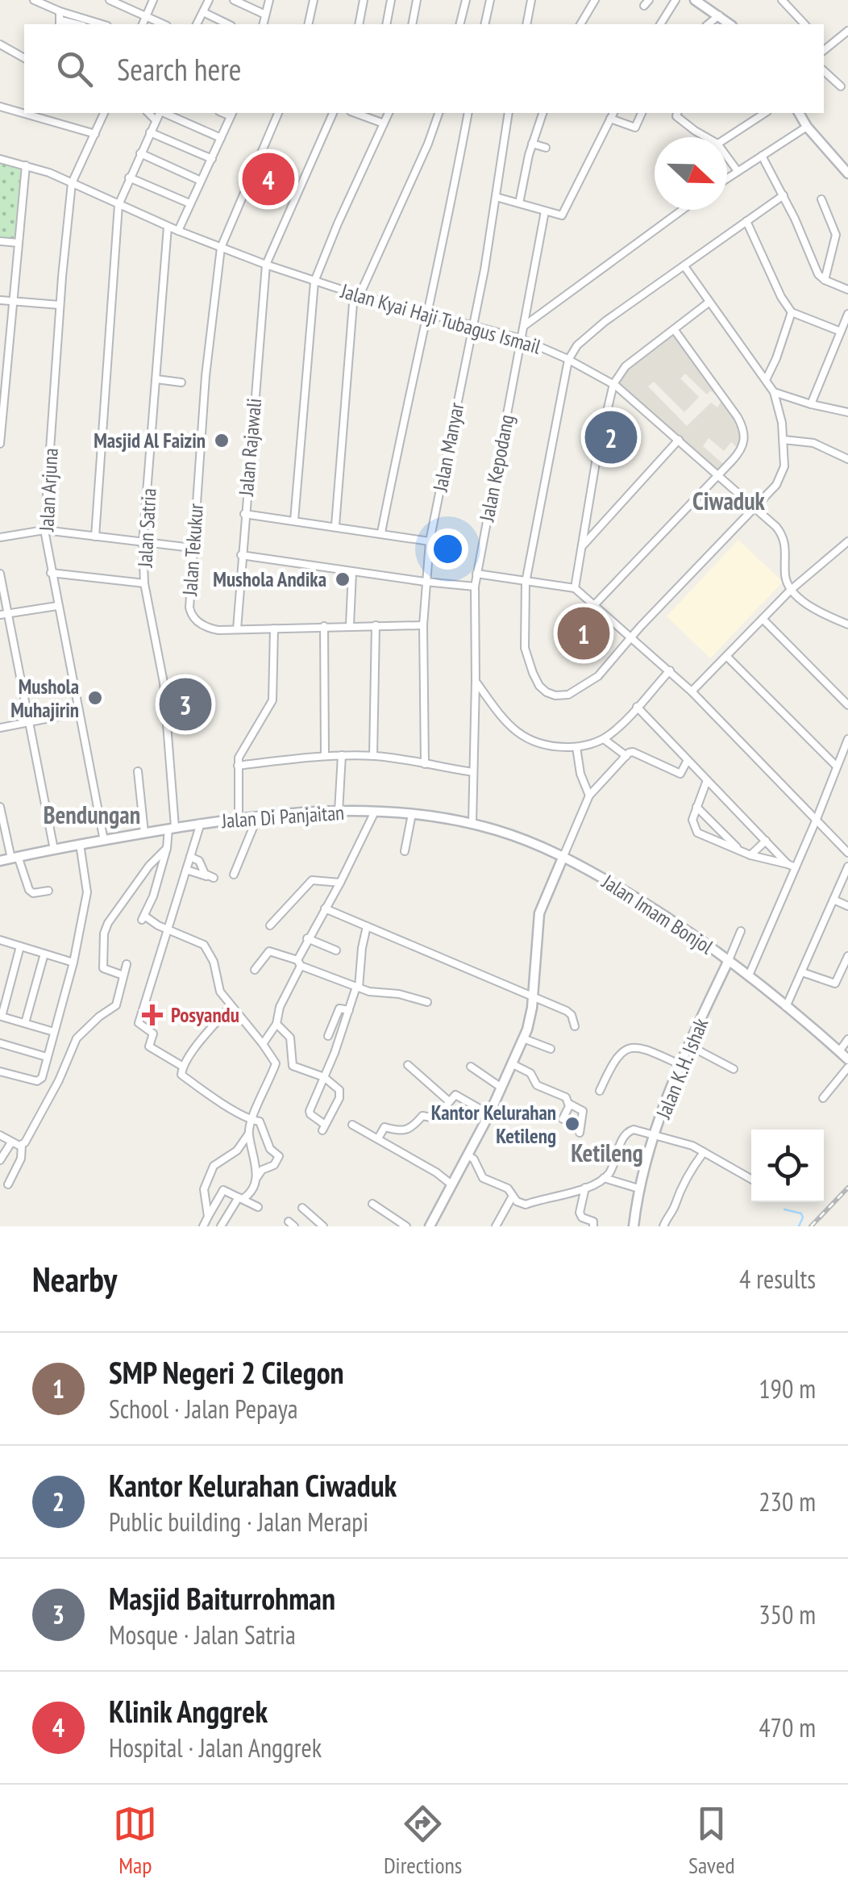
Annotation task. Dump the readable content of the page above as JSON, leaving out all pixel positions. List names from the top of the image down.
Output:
{
  "streets": {
    "street": [
      "Jalan Kyai Haji Tubagus Ismail",
      "Jalan Rajawali",
      "Jalan Manyar",
      "Jalan Kepodang",
      "Jalan Arjuna",
      "Jalan Satria",
      "Jalan Tekukur",
      "Jalan Di Panjaitan",
      "Jalan Imam Bonjol",
      "Jalan K.H. Ishak"
    ]
  },
  "crossings": [
    ["Jalan Kyai Haji Tubagus Ismail", "Jalan Rajawali"],
    ["Jalan Kyai Haji Tubagus Ismail", "Jalan Manyar"],
    ["Jalan Kyai Haji Tubagus Ismail", "Jalan Kepodang"],
    ["Jalan Kyai Haji Tubagus Ismail", "Jalan Arjuna"],
    ["Jalan Kyai Haji Tubagus Ismail", "Jalan Satria"],
    ["Jalan Kyai Haji Tubagus Ismail", "Jalan Tekukur"],
    ["Jalan Rajawali", "Jalan Tekukur"],
    ["Jalan Manyar", "Jalan Tekukur"],
    ["Jalan Kepodang", "Jalan Di Panjaitan"],
    ["Jalan Arjuna", "Jalan Di Panjaitan"],
    ["Jalan Satria", "Jalan Di Panjaitan"],
    ["Jalan Di Panjaitan", "Jalan Imam Bonjol"],
    ["Jalan Imam Bonjol", "Jalan K.H. Ishak"]
  ],
  "districts": ["Ciwaduk", "Bendungan", "Ketileng"],
  "places": {
    "other": [
      "Masjid Al Faizin",
      "Mushola Andika",
      "Mushola Muhajirin",
      "Kantor Kelurahan Ketileng"
    ],
    "health": ["Posyandu"]
  },
  "north": "right",
  "page": {
    "search": "Search here",
    "pins": [
      "4",
      "2",
      "1",
      "3"
    ],
    "heading": ["Nearby", "4 results"],
    "list": [
      {
        "mark": "1",
        "name": "SMP Negeri 2 Cilegon",
        "note": "School · Jalan Pepaya",
        "value": "190 m"
      },
      {
        "mark": "2",
        "name": "Kantor Kelurahan Ciwaduk",
        "note": "Public building · Jalan Merapi",
        "value": "230 m"
      },
      {
        "mark": "3",
        "name": "Masjid Baiturrohman",
        "note": "Mosque · Jalan Satria",
        "value": "350 m"
      },
      {
        "mark": "4",
        "name": "Klinik Anggrek",
        "note": "Hospital · Jalan Anggrek",
        "value": "470 m"
      }
    ],
    "nav": ["Map", "Directions", "Saved"]
  }
}
